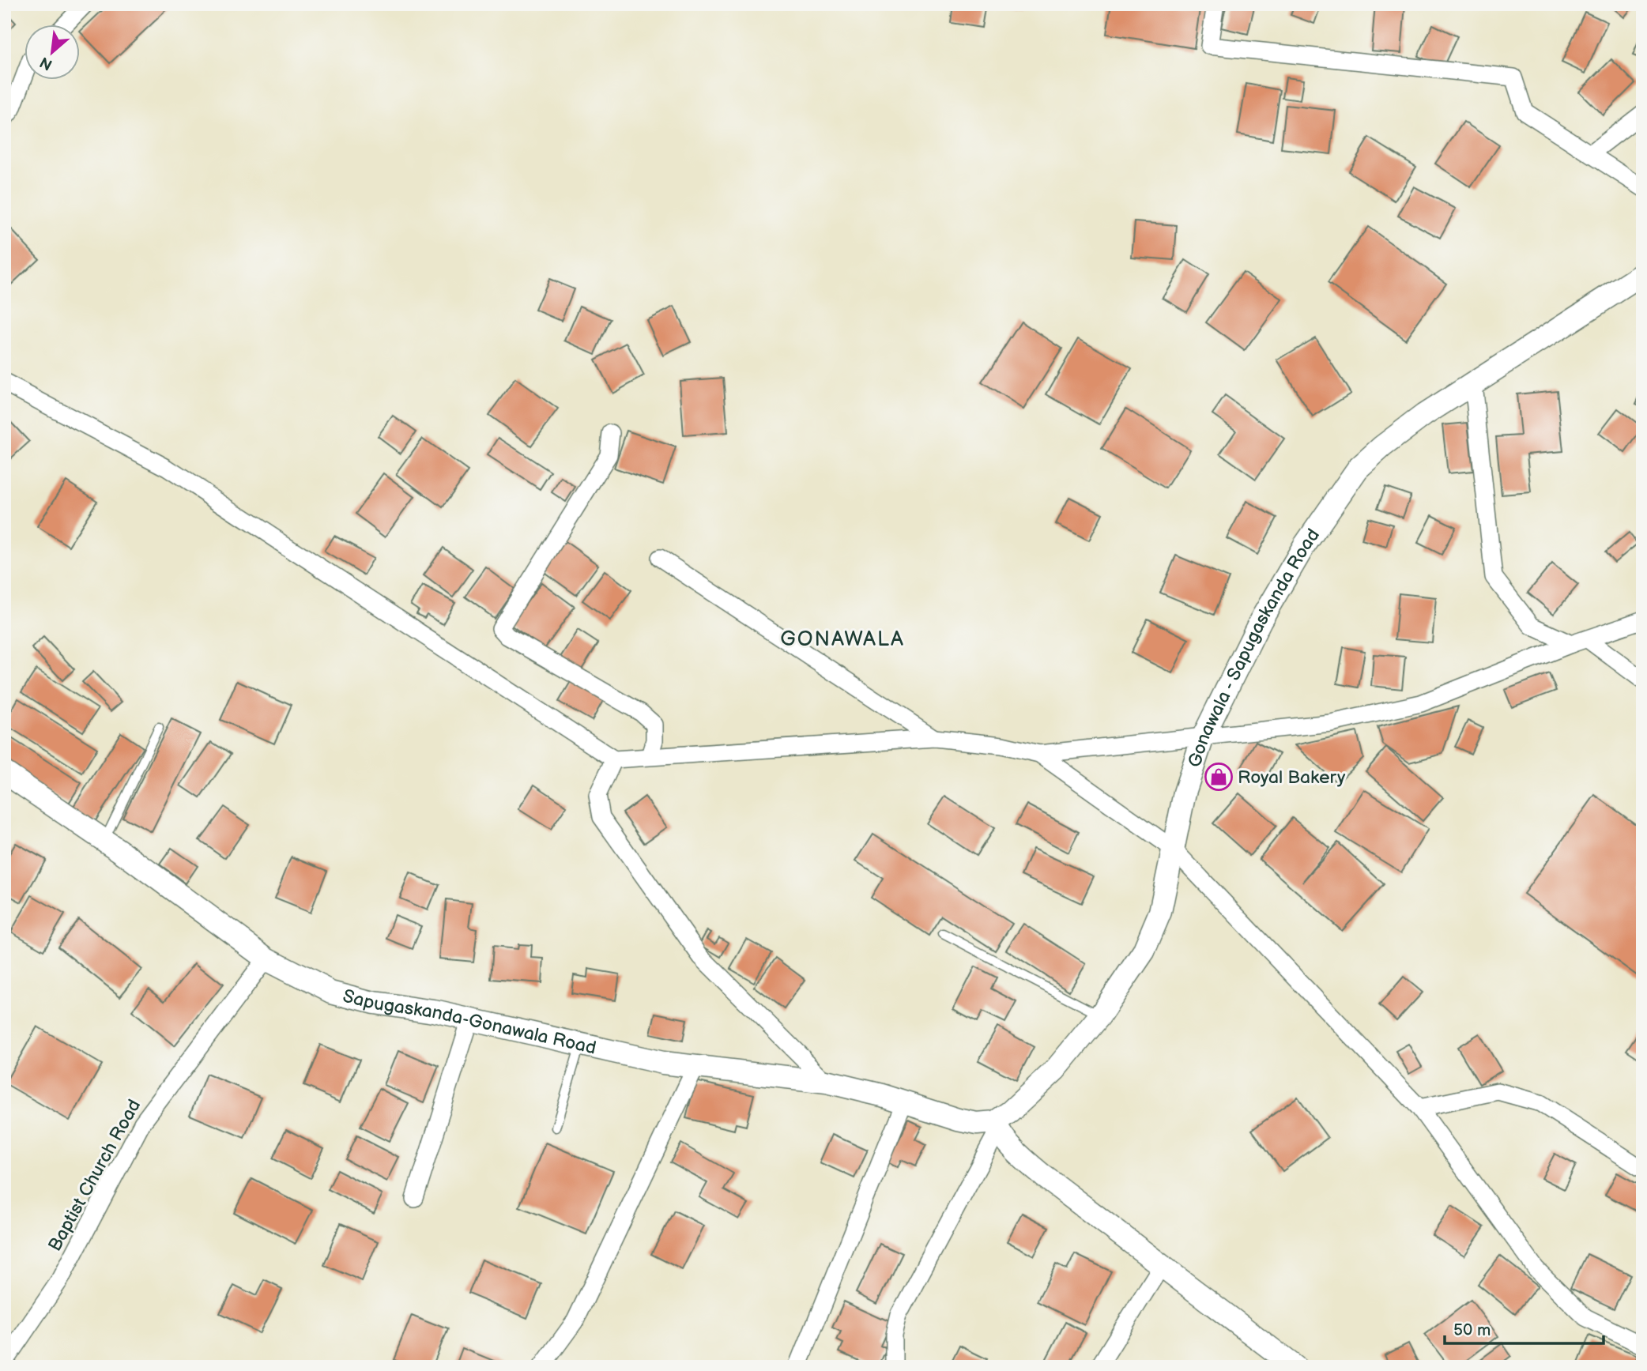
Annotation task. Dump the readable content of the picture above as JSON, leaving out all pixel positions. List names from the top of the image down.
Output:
{
  "streets": {
    "street": ["Gonawala - Sapugaskanda Road", "Sapugaskanda-Gonawala Road", "Baptist Church Road"]
  },
  "crossings": [
    ["Gonawala - Sapugaskanda Road", "Sapugaskanda-Gonawala Road"],
    ["Sapugaskanda-Gonawala Road", "Baptist Church Road"]
  ],
  "districts": ["GONAWALA"],
  "places": {
    "shop": ["Royal Bakery"]
  },
  "scale_bar": "50 m",
  "north": "bottom left"
}
